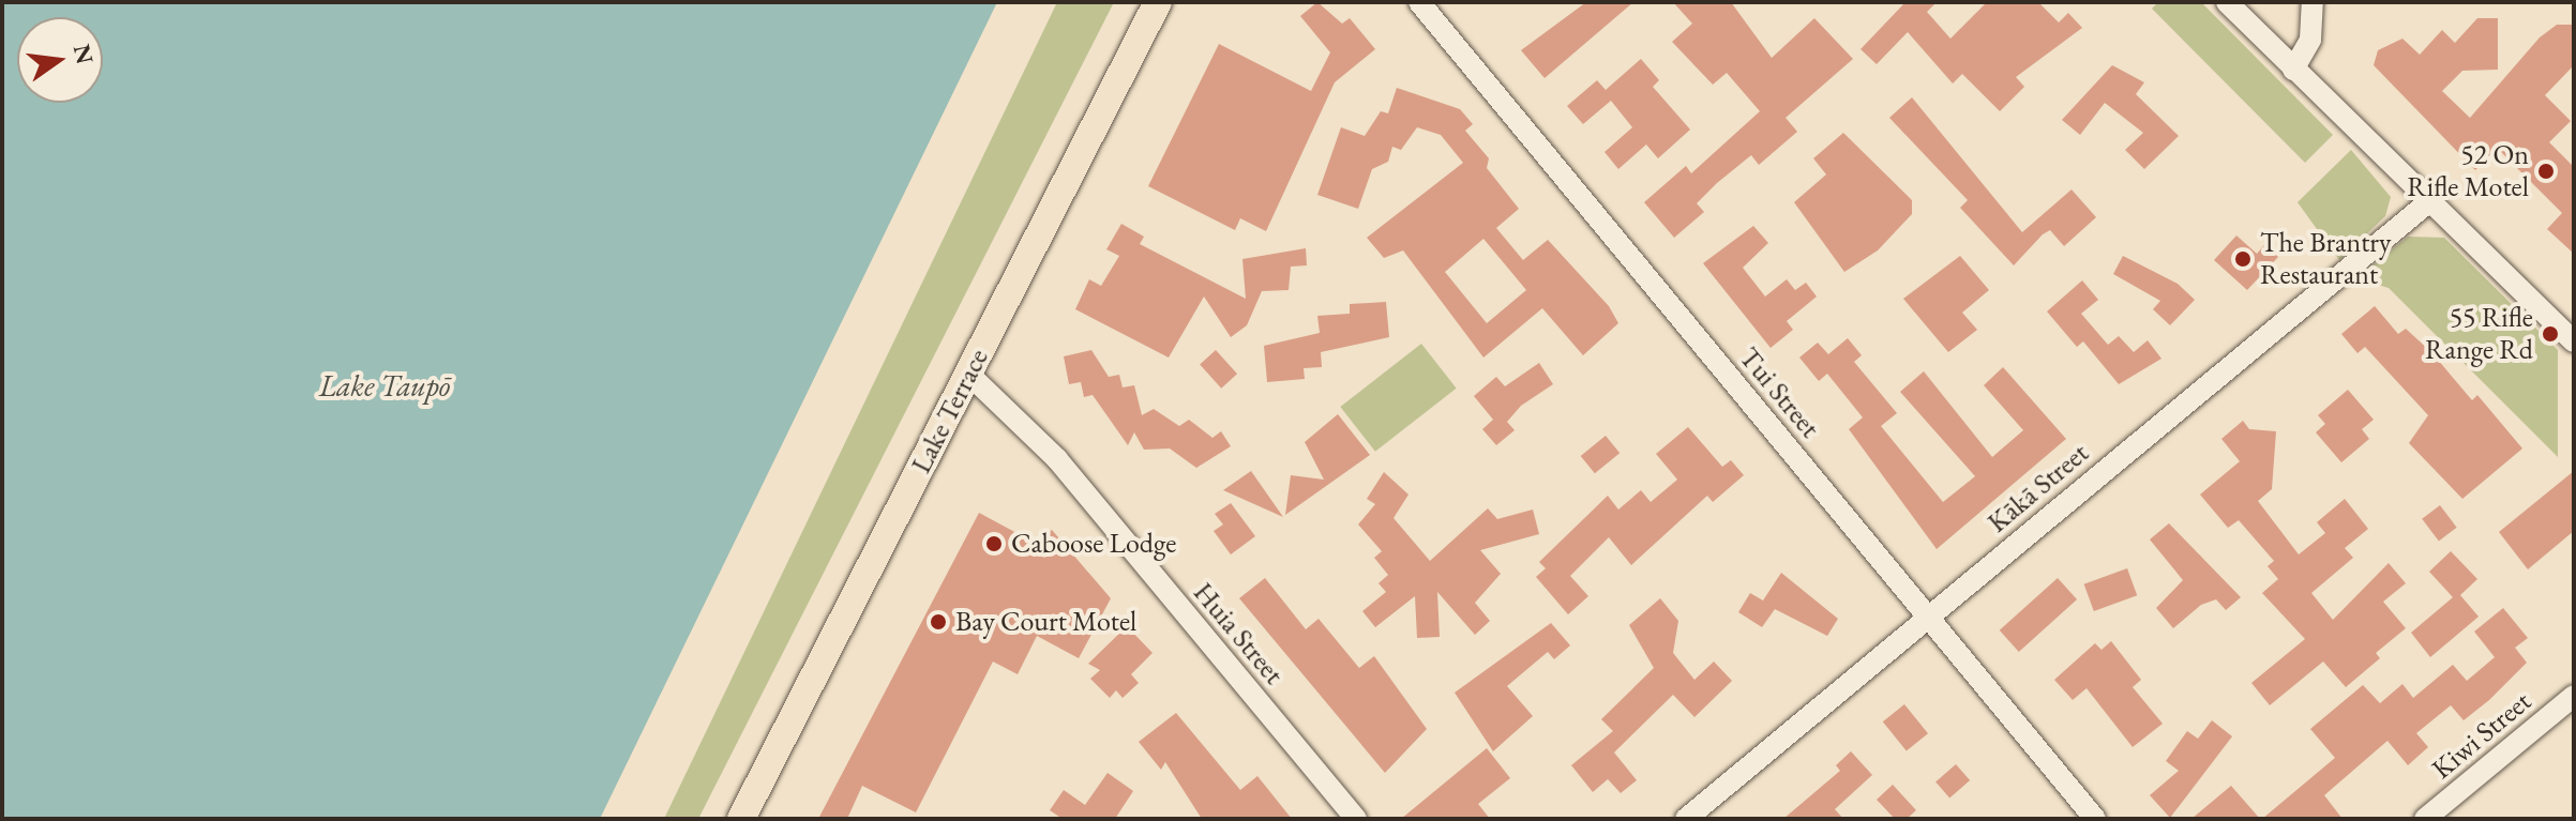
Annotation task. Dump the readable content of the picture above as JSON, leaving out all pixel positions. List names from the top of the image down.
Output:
{
  "streets": {
    "main road": ["Lake Terrace"],
    "street": [
      "Tui Street",
      "Kākā Street",
      "Huia Street",
      "Kiwi Street"
    ]
  },
  "crossings": [
    ["Tui Street", "Kākā Street"],
    ["Lake Terrace", "Huia Street"]
  ],
  "water": ["Lake Taupō"],
  "places": [
    "52 On Rifle Motel",
    "The Brantry Restaurant",
    "55 Rifle Range Rd",
    "Caboose Lodge",
    "Bay Court Motel"
  ],
  "north": "right"
}
